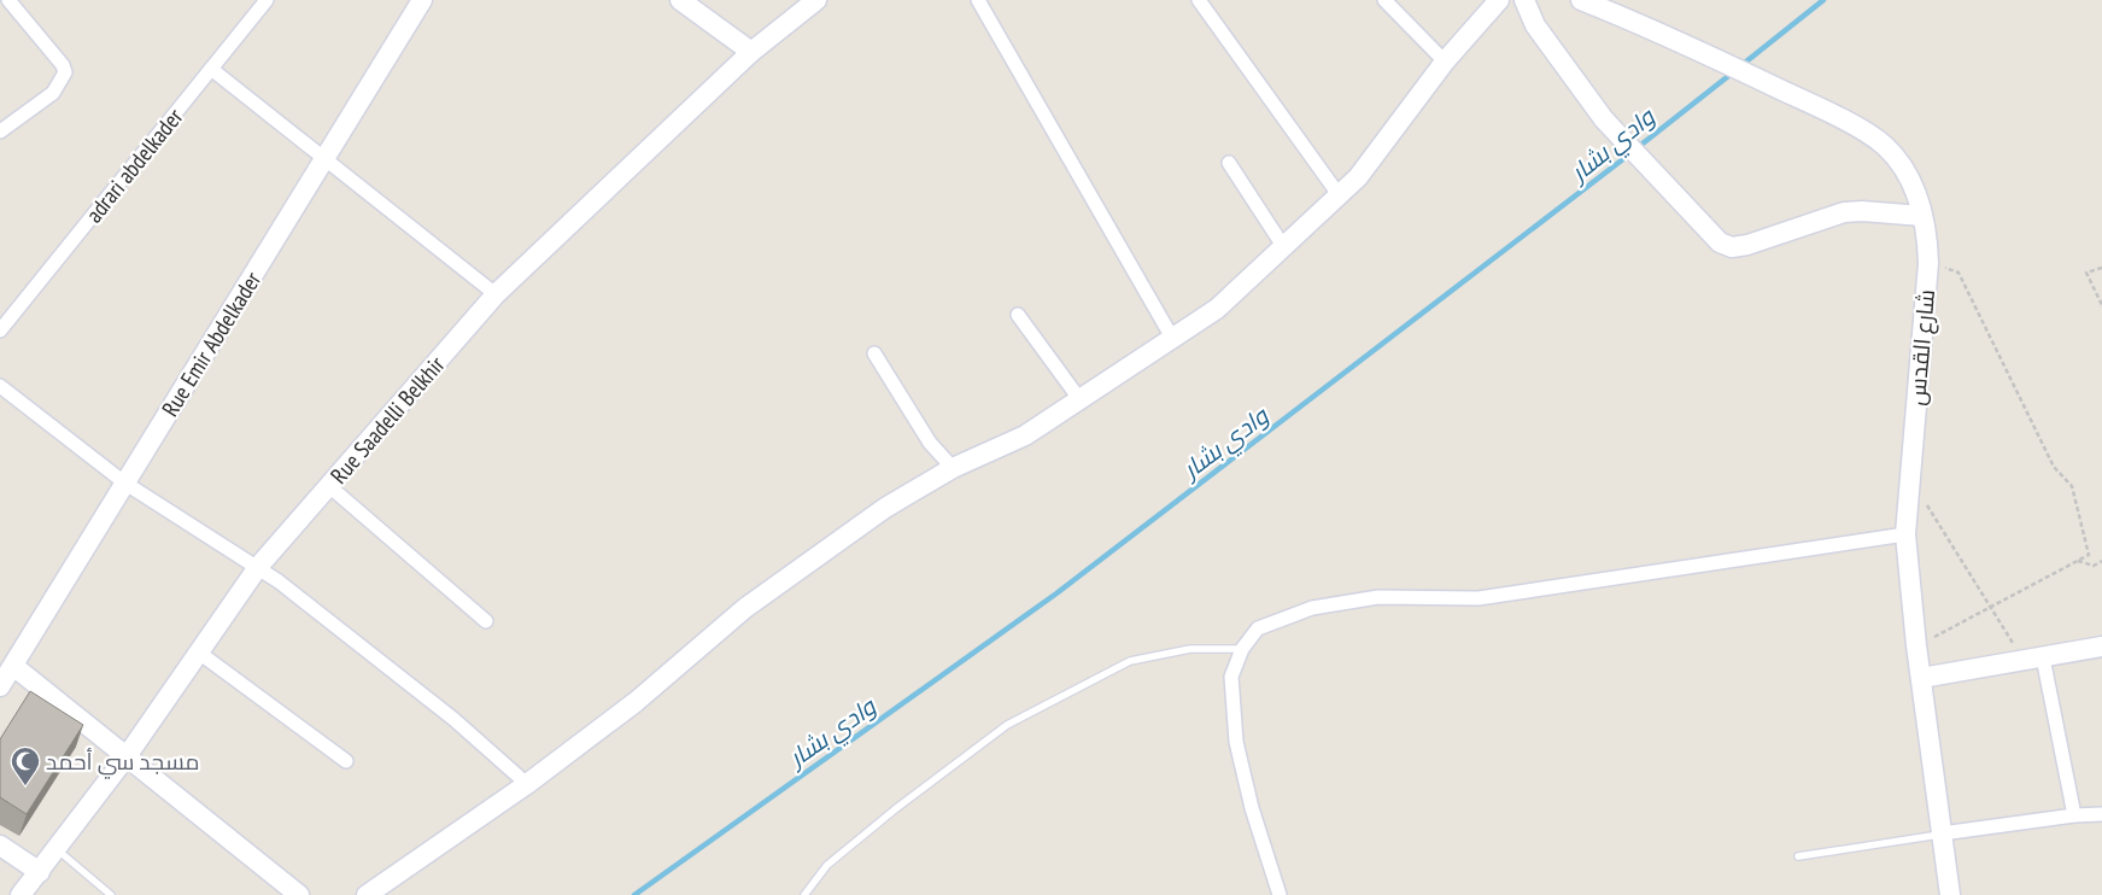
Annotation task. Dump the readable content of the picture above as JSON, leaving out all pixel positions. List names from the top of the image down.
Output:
{
  "streets": {
    "street": [
      "adrari abdelkader",
      "Rue Emir Abdelkader",
      "شارع القدس",
      "Rue Saadelli Belkhir"
    ]
  },
  "water": ["وادي بشار"],
  "places": {
    "mosque": ["مسجد سي أحمد"]
  }
}
